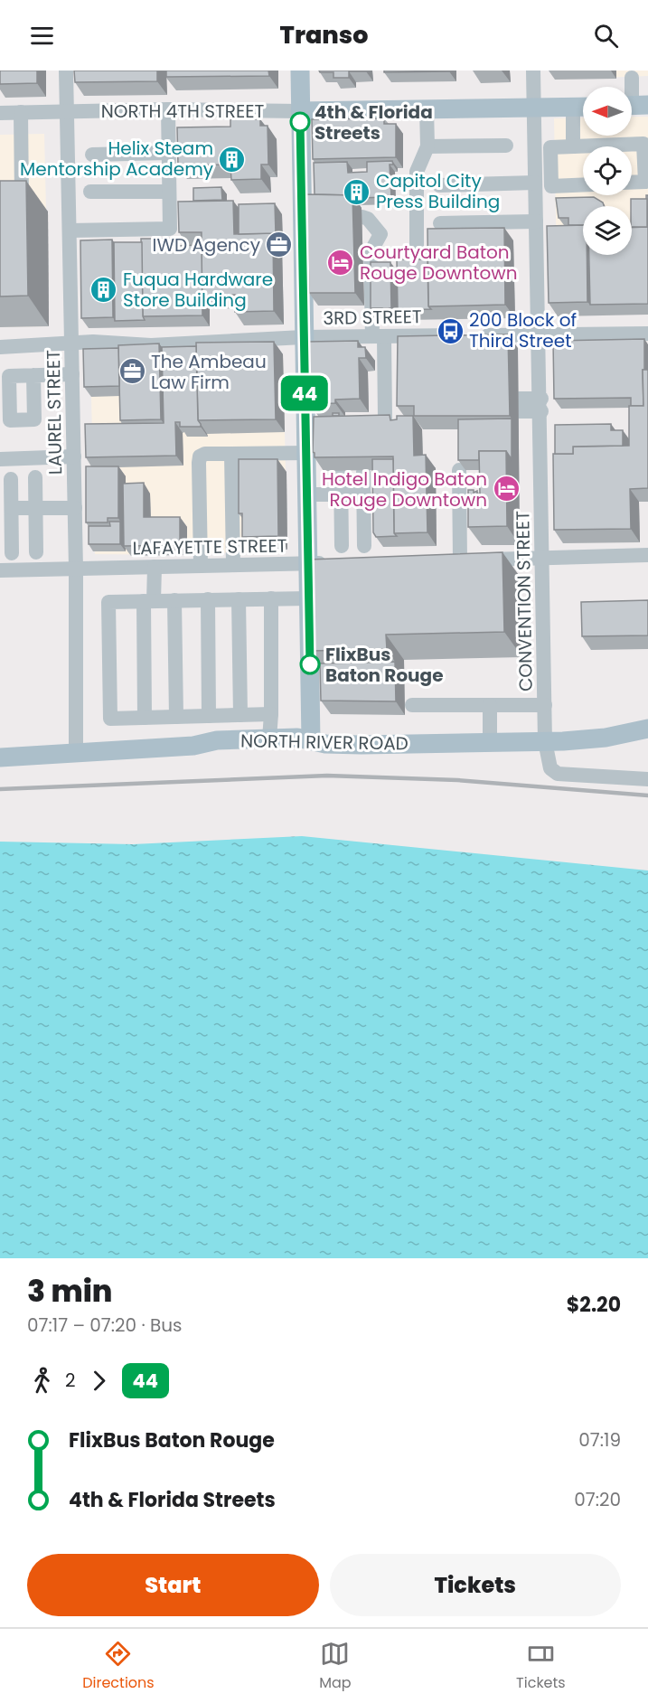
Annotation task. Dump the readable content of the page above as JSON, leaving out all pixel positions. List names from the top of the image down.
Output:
{
  "streets": {
    "main road": ["NORTH 4TH STREET", "NORTH RIVER ROAD"],
    "street": [
      "3RD STREET",
      "LAUREL STREET",
      "LAFAYETTE STREET",
      "CONVENTION STREET"
    ]
  },
  "crossings": [
    ["NORTH 4TH STREET", "LAUREL STREET"],
    ["NORTH 4TH STREET", "CONVENTION STREET"],
    ["3RD STREET", "LAUREL STREET"],
    ["3RD STREET", "CONVENTION STREET"],
    ["LAUREL STREET", "LAFAYETTE STREET"],
    ["LAUREL STREET", "NORTH RIVER ROAD"],
    ["CONVENTION STREET", "NORTH RIVER ROAD"]
  ],
  "places": {
    "other": ["4th & Florida Streets", "FlixBus Baton Rouge"],
    "building": ["Helix Steam Mentorship Academy", "Capitol City Press Building", "Fuqua Hardware Store Building"],
    "office": ["IWD Agency", "The Ambeau Law Firm"],
    "hotel": ["Courtyard Baton Rouge Downtown", "Hotel Indigo Baton Rouge Downtown"],
    "bus stop": ["200 Block of Third Street"]
  },
  "lines": ["bus line 44"],
  "north": "left",
  "page": {
    "header": "Transo",
    "on_map": "44",
    "heading": ["3 min", "07:17 – 07:20 · Bus", "$2.20"],
    "legs": ["2", "44"],
    "list": [
      {
        "name": "FlixBus Baton Rouge",
        "value": "07:19"
      },
      {
        "name": "4th & Florida Streets",
        "value": "07:20"
      }
    ],
    "buttons": ["Start", "Tickets"],
    "tabs": ["Directions", "Map", "Tickets"]
  }
}
